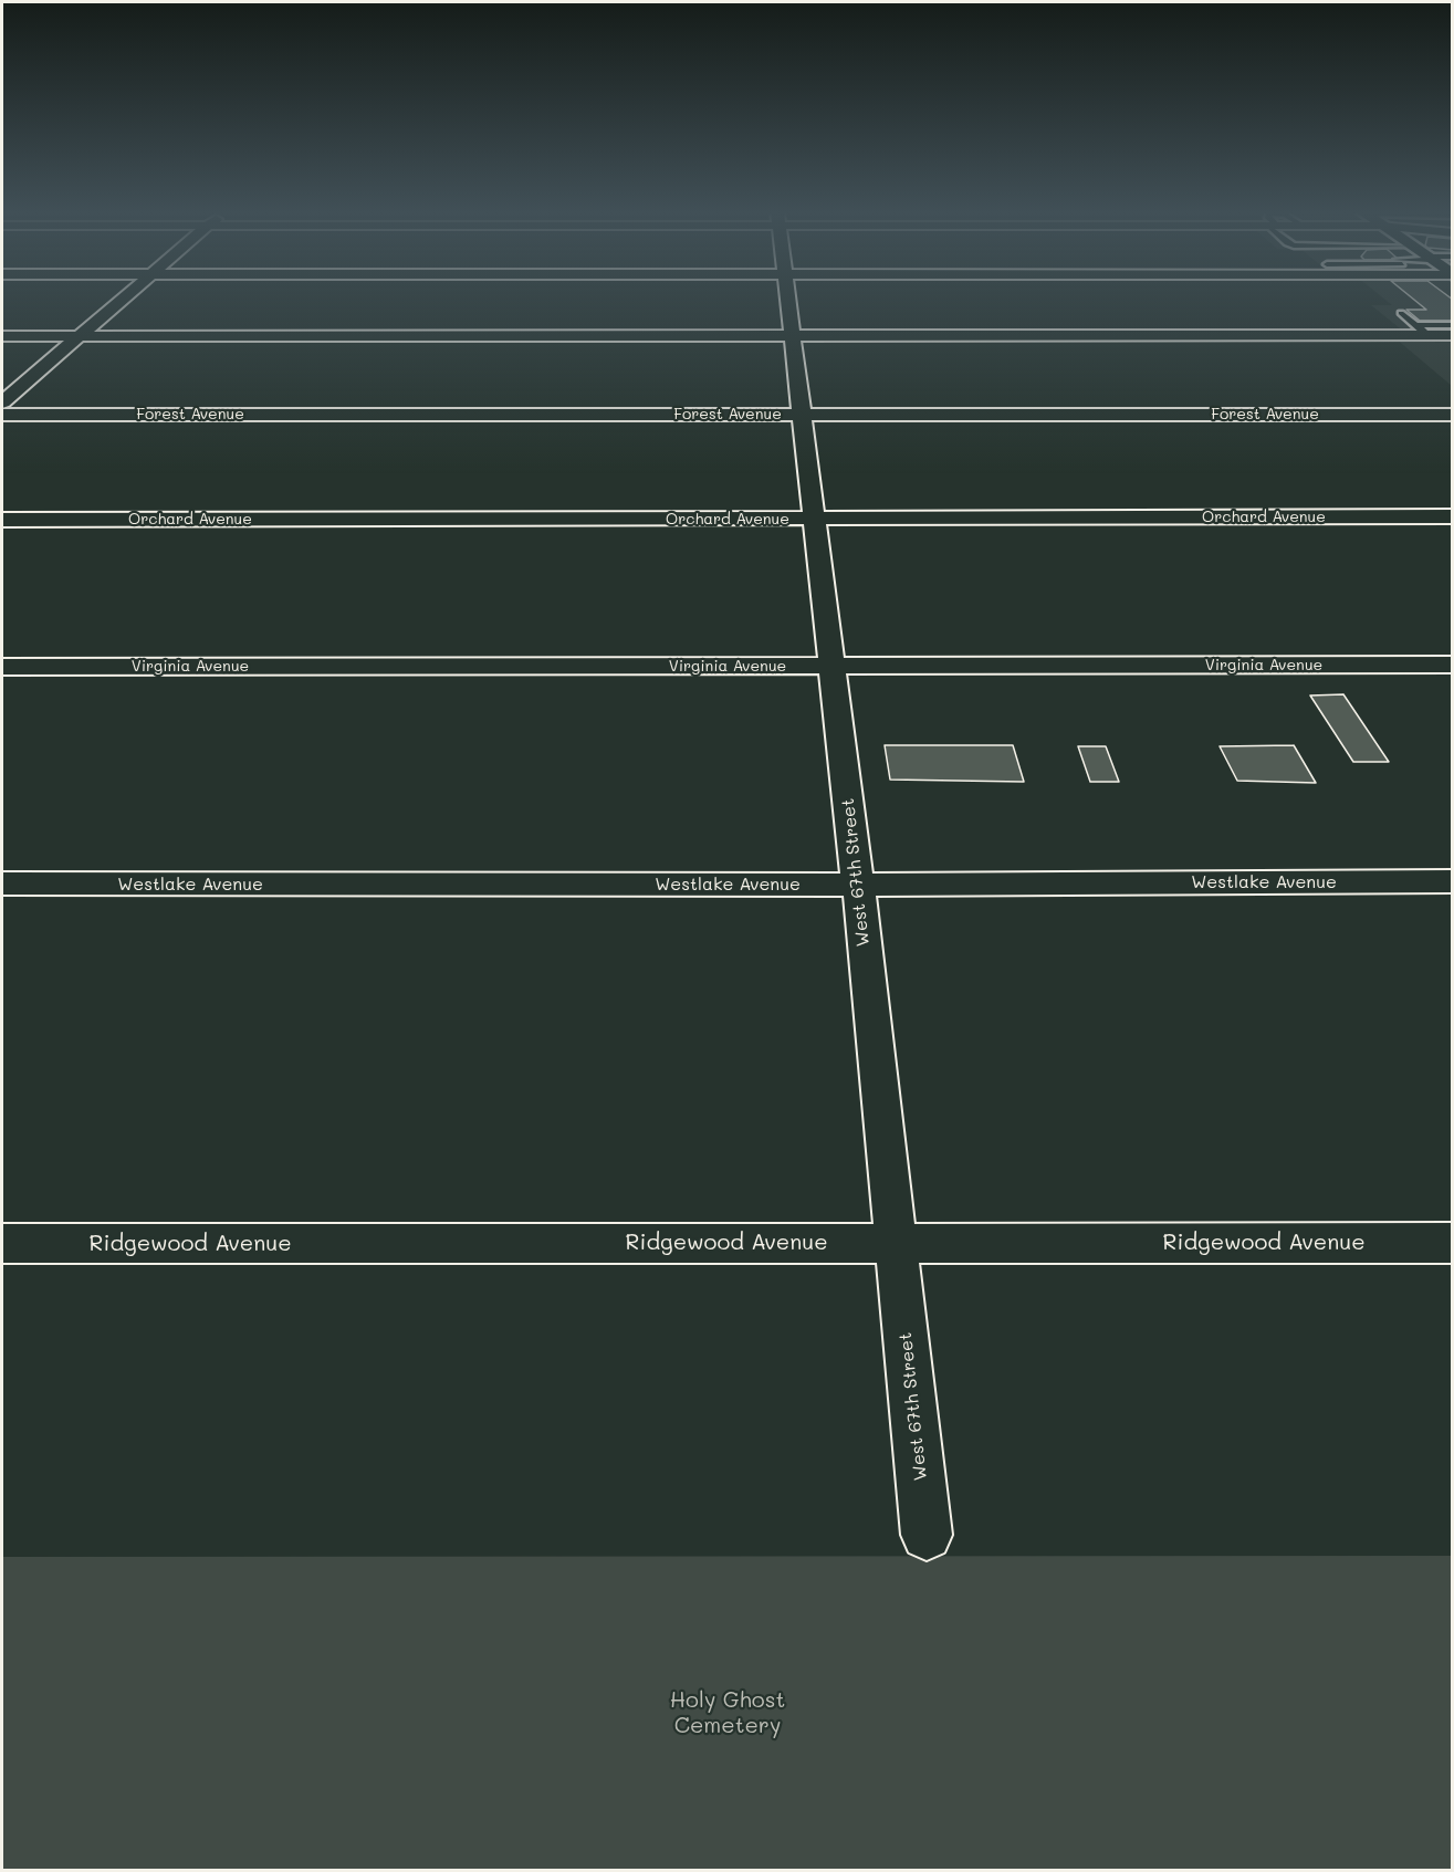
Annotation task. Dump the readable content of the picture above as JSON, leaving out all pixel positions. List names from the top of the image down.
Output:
{
  "streets": {
    "street": [
      "Forest Avenue",
      "Orchard Avenue",
      "Virginia Avenue",
      "West 67th Street",
      "Westlake Avenue",
      "Ridgewood Avenue"
    ]
  },
  "crossings": [
    ["Forest Avenue", "West 67th Street"],
    ["Orchard Avenue", "West 67th Street"],
    ["Virginia Avenue", "West 67th Street"],
    ["West 67th Street", "Westlake Avenue"],
    ["West 67th Street", "Ridgewood Avenue"]
  ],
  "parks": ["Holy Ghost Cemetery"]
}
